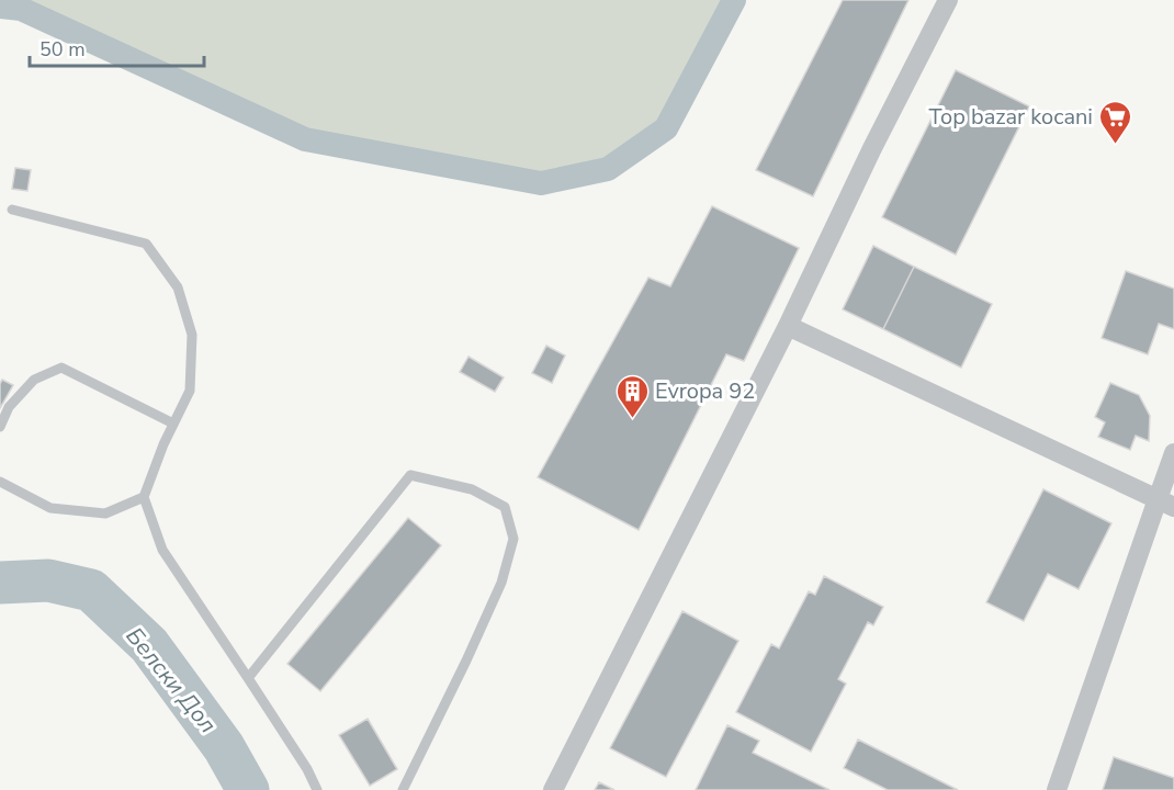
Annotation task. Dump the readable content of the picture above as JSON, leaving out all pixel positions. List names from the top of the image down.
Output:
{
  "water": ["Белски Дол"],
  "places": {
    "supermarket": ["Top bazar kocani"],
    "building": ["Evropa 92"]
  },
  "scale_bar": "50 m"
}
